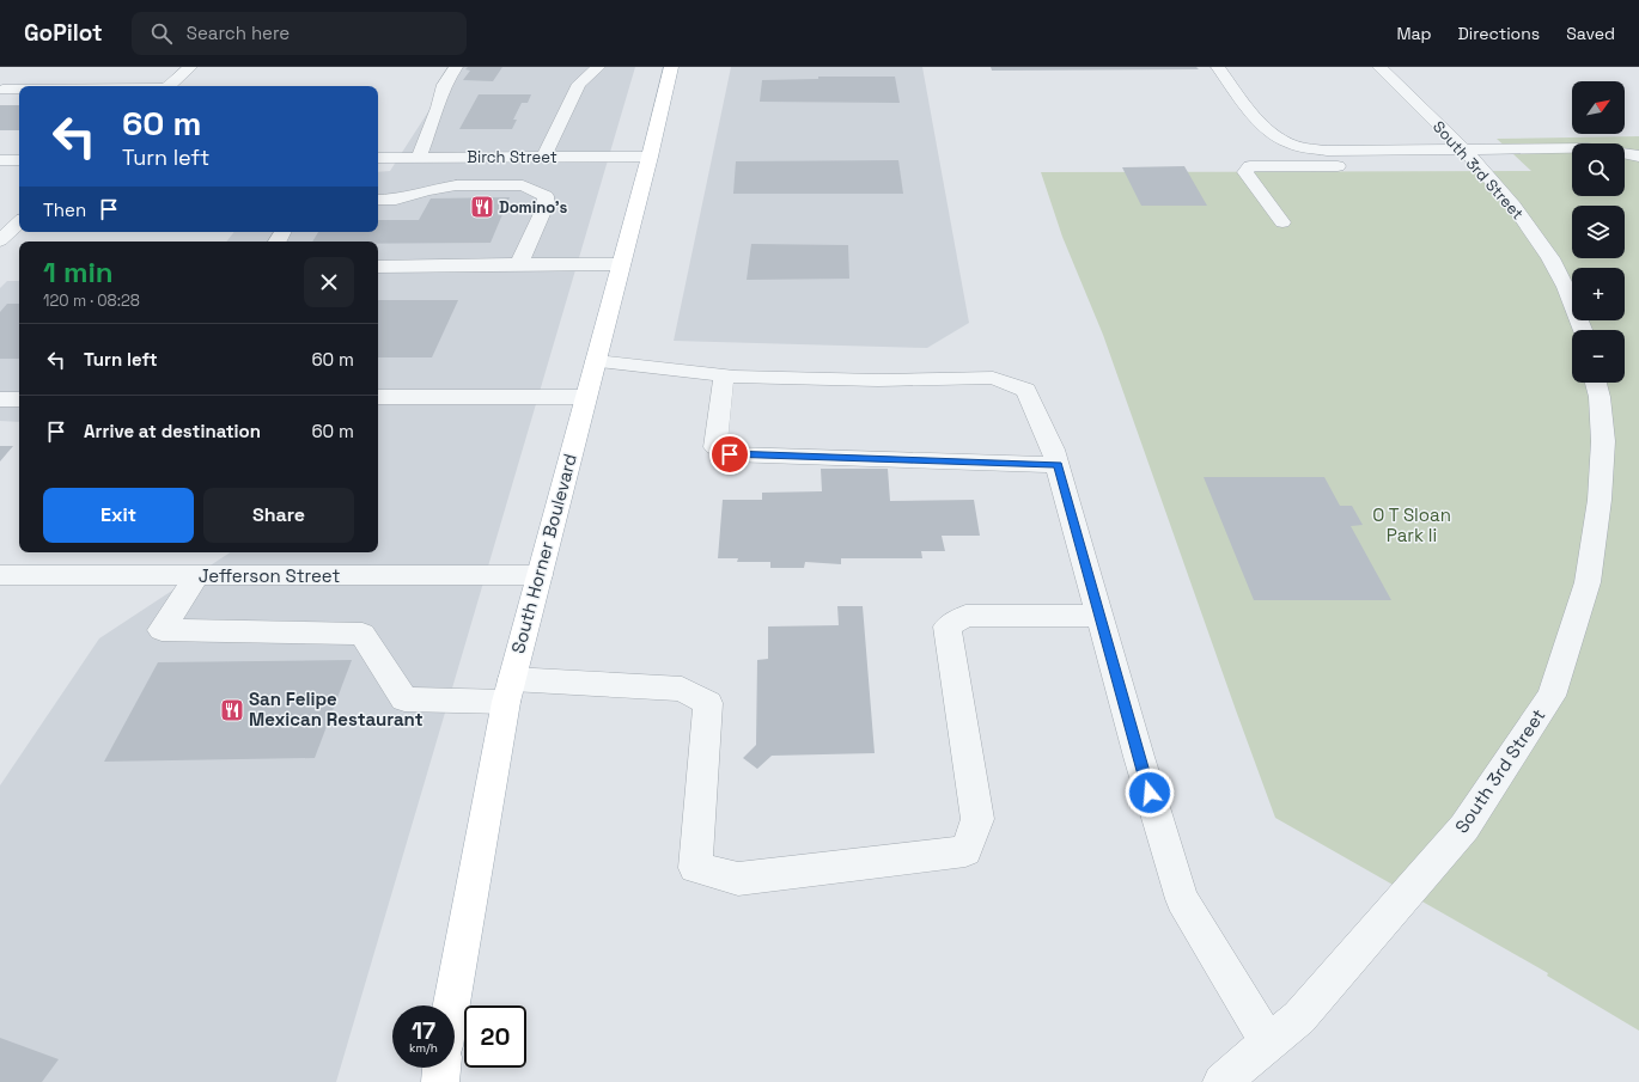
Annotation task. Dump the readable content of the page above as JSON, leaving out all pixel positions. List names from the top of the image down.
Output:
{
  "streets": {
    "main road": ["South Horner Boulevard"],
    "street": ["Birch Street", "South 3rd Street", "Jefferson Street"]
  },
  "crossings": [
    ["Birch Street", "South Horner Boulevard"],
    ["South Horner Boulevard", "Jefferson Street"]
  ],
  "parks": ["O T Sloan Park Ii"],
  "places": {
    "restaurant": ["Domino's", "San Felipe Mexican Restaurant"]
  },
  "north": "top right",
  "page": {
    "header": "GoPilot",
    "search": "Search here",
    "nav": ["Map", "Directions", "Saved"],
    "map_buttons": ["+", "−"],
    "turn": ["60 m", "Turn left"],
    "then": "Then",
    "heading": ["1 min", "120 m · 08:28"],
    "list": [
      {
        "name": "Turn left",
        "value": "60 m"
      },
      {
        "name": "Arrive at destination",
        "value": "60 m"
      }
    ],
    "buttons": ["Exit", "Share"],
    "speed": "17 km/h",
    "limit": "20"
  }
}
